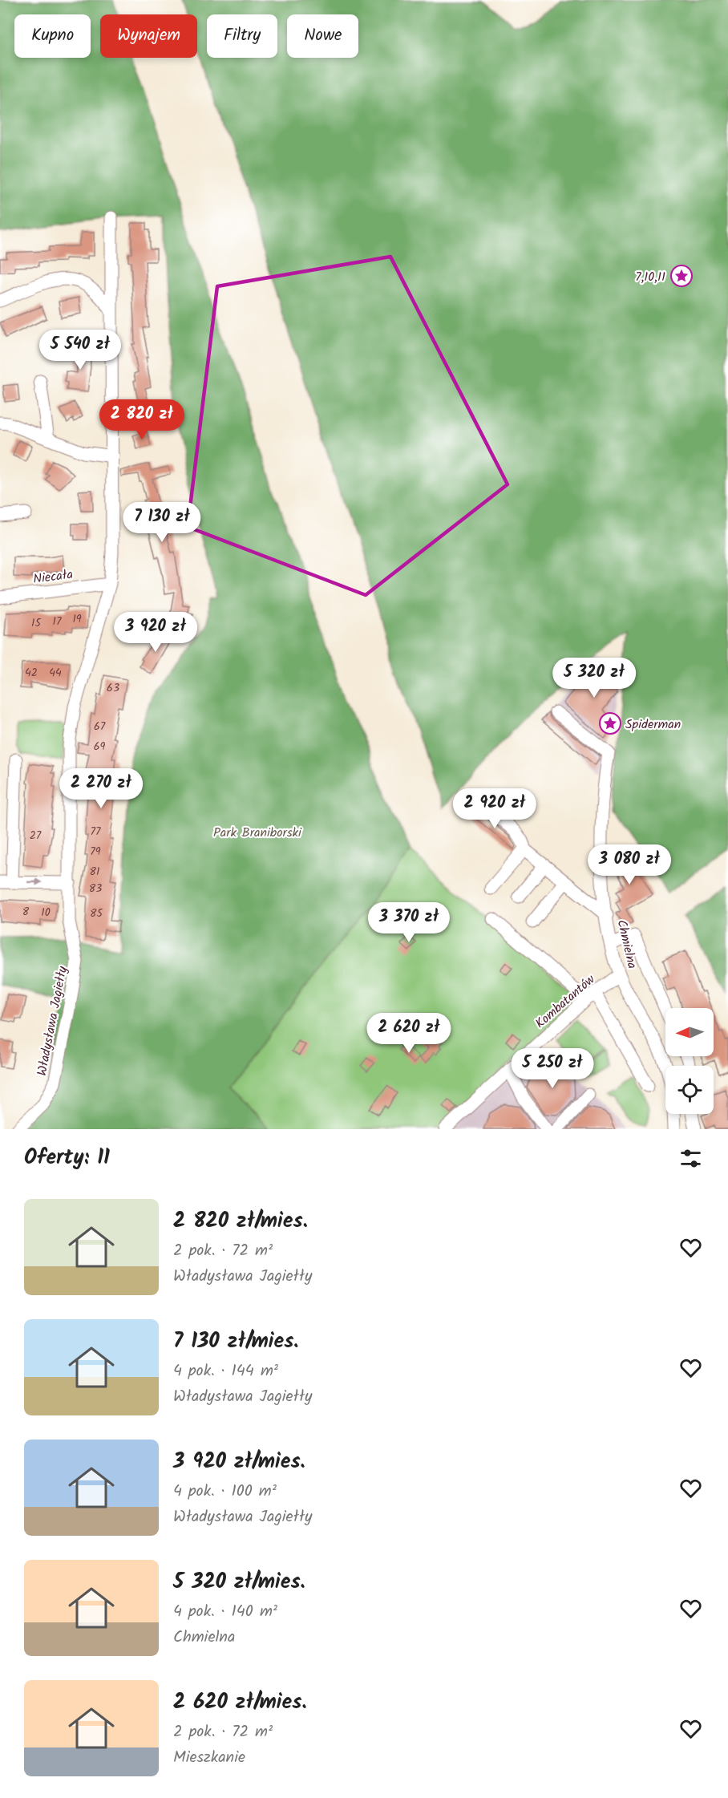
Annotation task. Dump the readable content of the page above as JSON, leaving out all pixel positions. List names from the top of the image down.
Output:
{
  "streets": {
    "street": [
      "Niecała",
      "Chmielna",
      "Kombatantów",
      "Władysława Jagiełły"
    ]
  },
  "crossings": [
    ["Niecała", "Władysława Jagiełły"],
    ["Chmielna", "Kombatantów"]
  ],
  "parks": ["Park Braniborski"],
  "places": {
    "place": ["7,10,11", "Spiderman"]
  },
  "house_numbers": [
    "19",
    "17",
    "15",
    "42",
    "44",
    "63",
    "67",
    "69",
    "77",
    "27",
    "79",
    "81",
    "83",
    "8",
    "10",
    "85"
  ],
  "north": "left",
  "page": {
    "chip": [
      "Kupno",
      "Wynajem",
      "Filtry",
      "Nowe"
    ],
    "price": [
      "5 540 zł",
      "2 820 zł",
      "7 130 zł",
      "3 920 zł",
      "5 320 zł",
      "2 270 zł",
      "2 920 zł",
      "3 080 zł",
      "3 370 zł",
      "2 620 zł",
      "5 250 zł"
    ],
    "heading": "Oferty: 11",
    "list": [
      {
        "name": "2 820 zł/mies.",
        "note": "2 pok. · 72 m² · Władysława Jagiełły"
      },
      {
        "name": "7 130 zł/mies.",
        "note": "4 pok. · 144 m² · Władysława Jagiełły"
      },
      {
        "name": "3 920 zł/mies.",
        "note": "4 pok. · 100 m² · Władysława Jagiełły"
      },
      {
        "name": "5 320 zł/mies.",
        "note": "4 pok. · 140 m² · Chmielna"
      },
      {
        "name": "2 620 zł/mies.",
        "note": "2 pok. · 72 m² · Mieszkanie"
      }
    ]
  }
}
